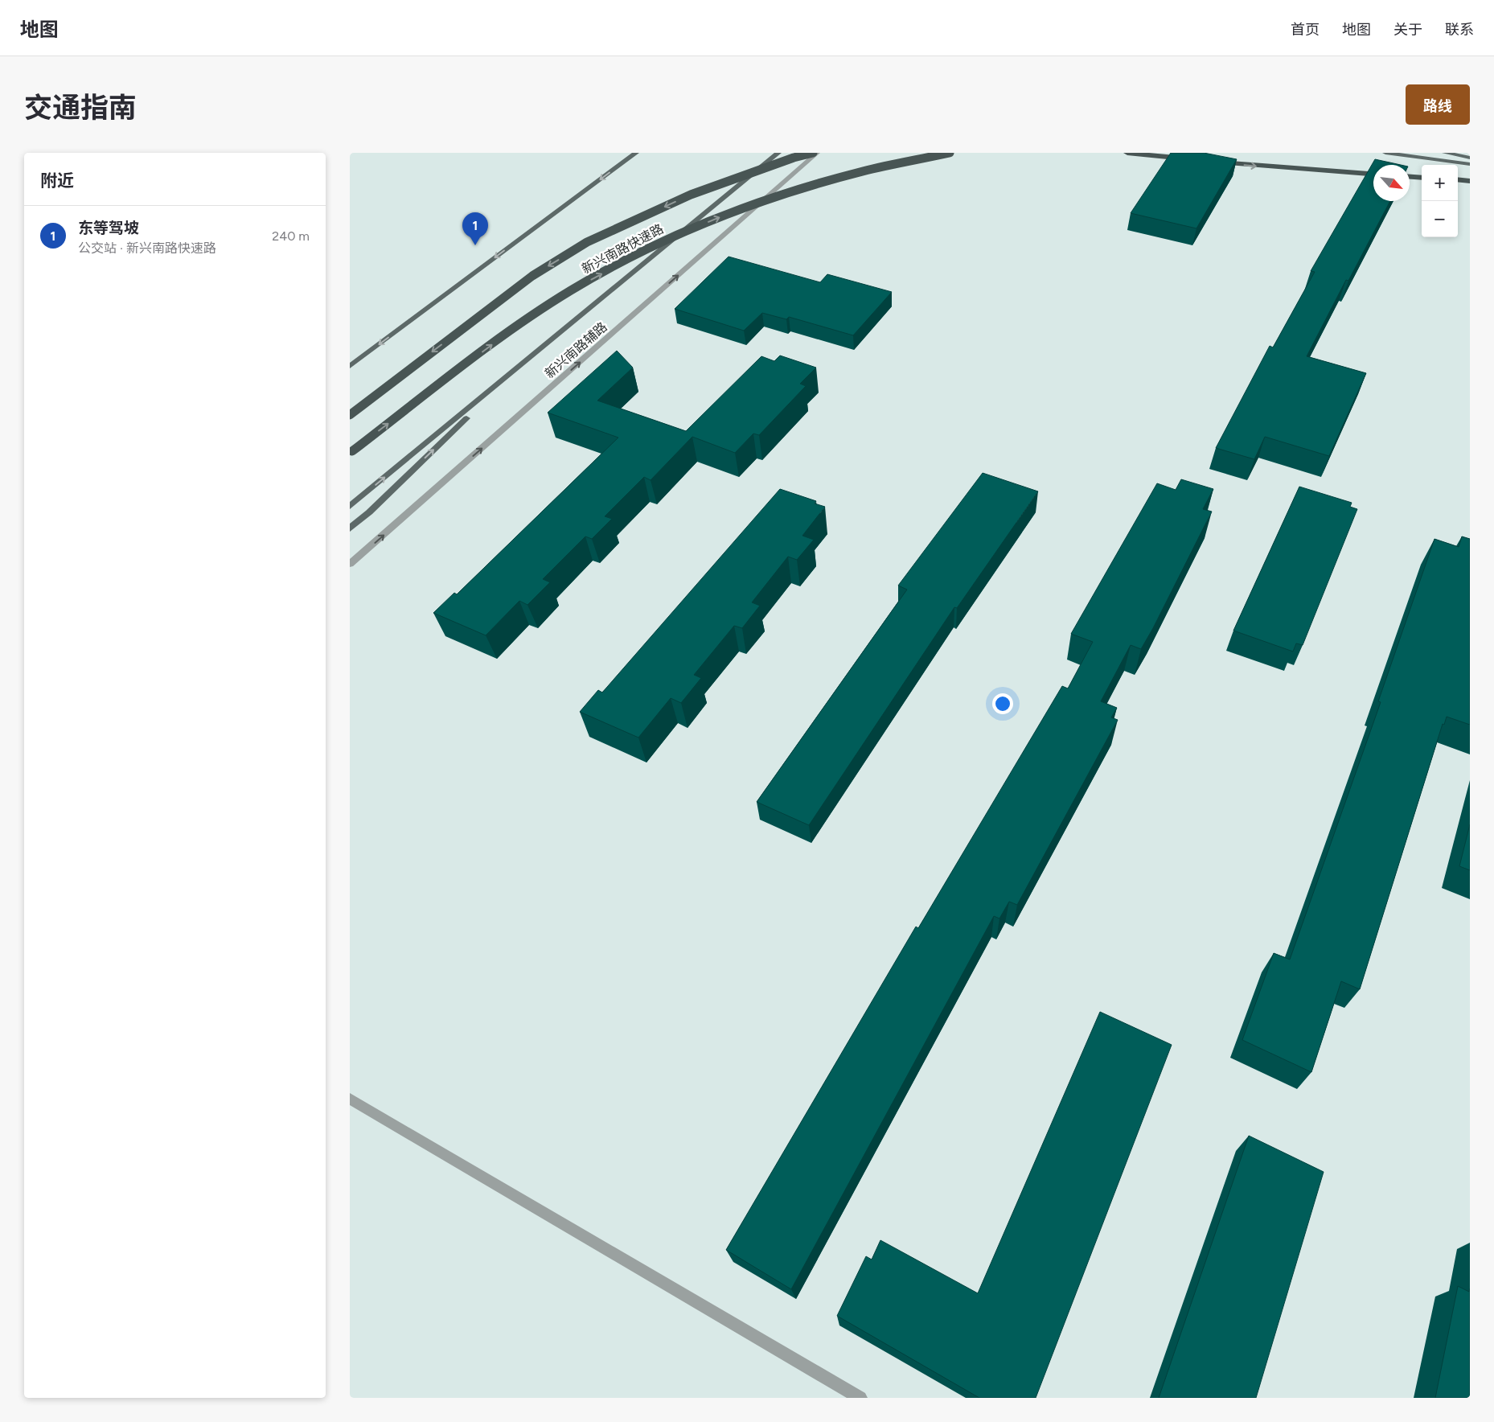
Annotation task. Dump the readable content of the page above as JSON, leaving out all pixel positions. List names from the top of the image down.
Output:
{
  "streets": {
    "highway": ["新兴南路快速路"],
    "street": ["新兴南路辅路"]
  },
  "one_way": ["新兴南路辅路"],
  "north": "bottom right",
  "page": {
    "header": "地图",
    "nav": [
      "首页",
      "地图",
      "关于",
      "联系"
    ],
    "title": "交通指南",
    "buttons": "路线",
    "heading": "附近",
    "map_buttons": ["+", "−"],
    "list": [
      {
        "mark": "1",
        "name": "东等驾坡",
        "note": "公交站 · 新兴南路快速路",
        "value": "240 m"
      }
    ],
    "pins": "1"
  }
}
